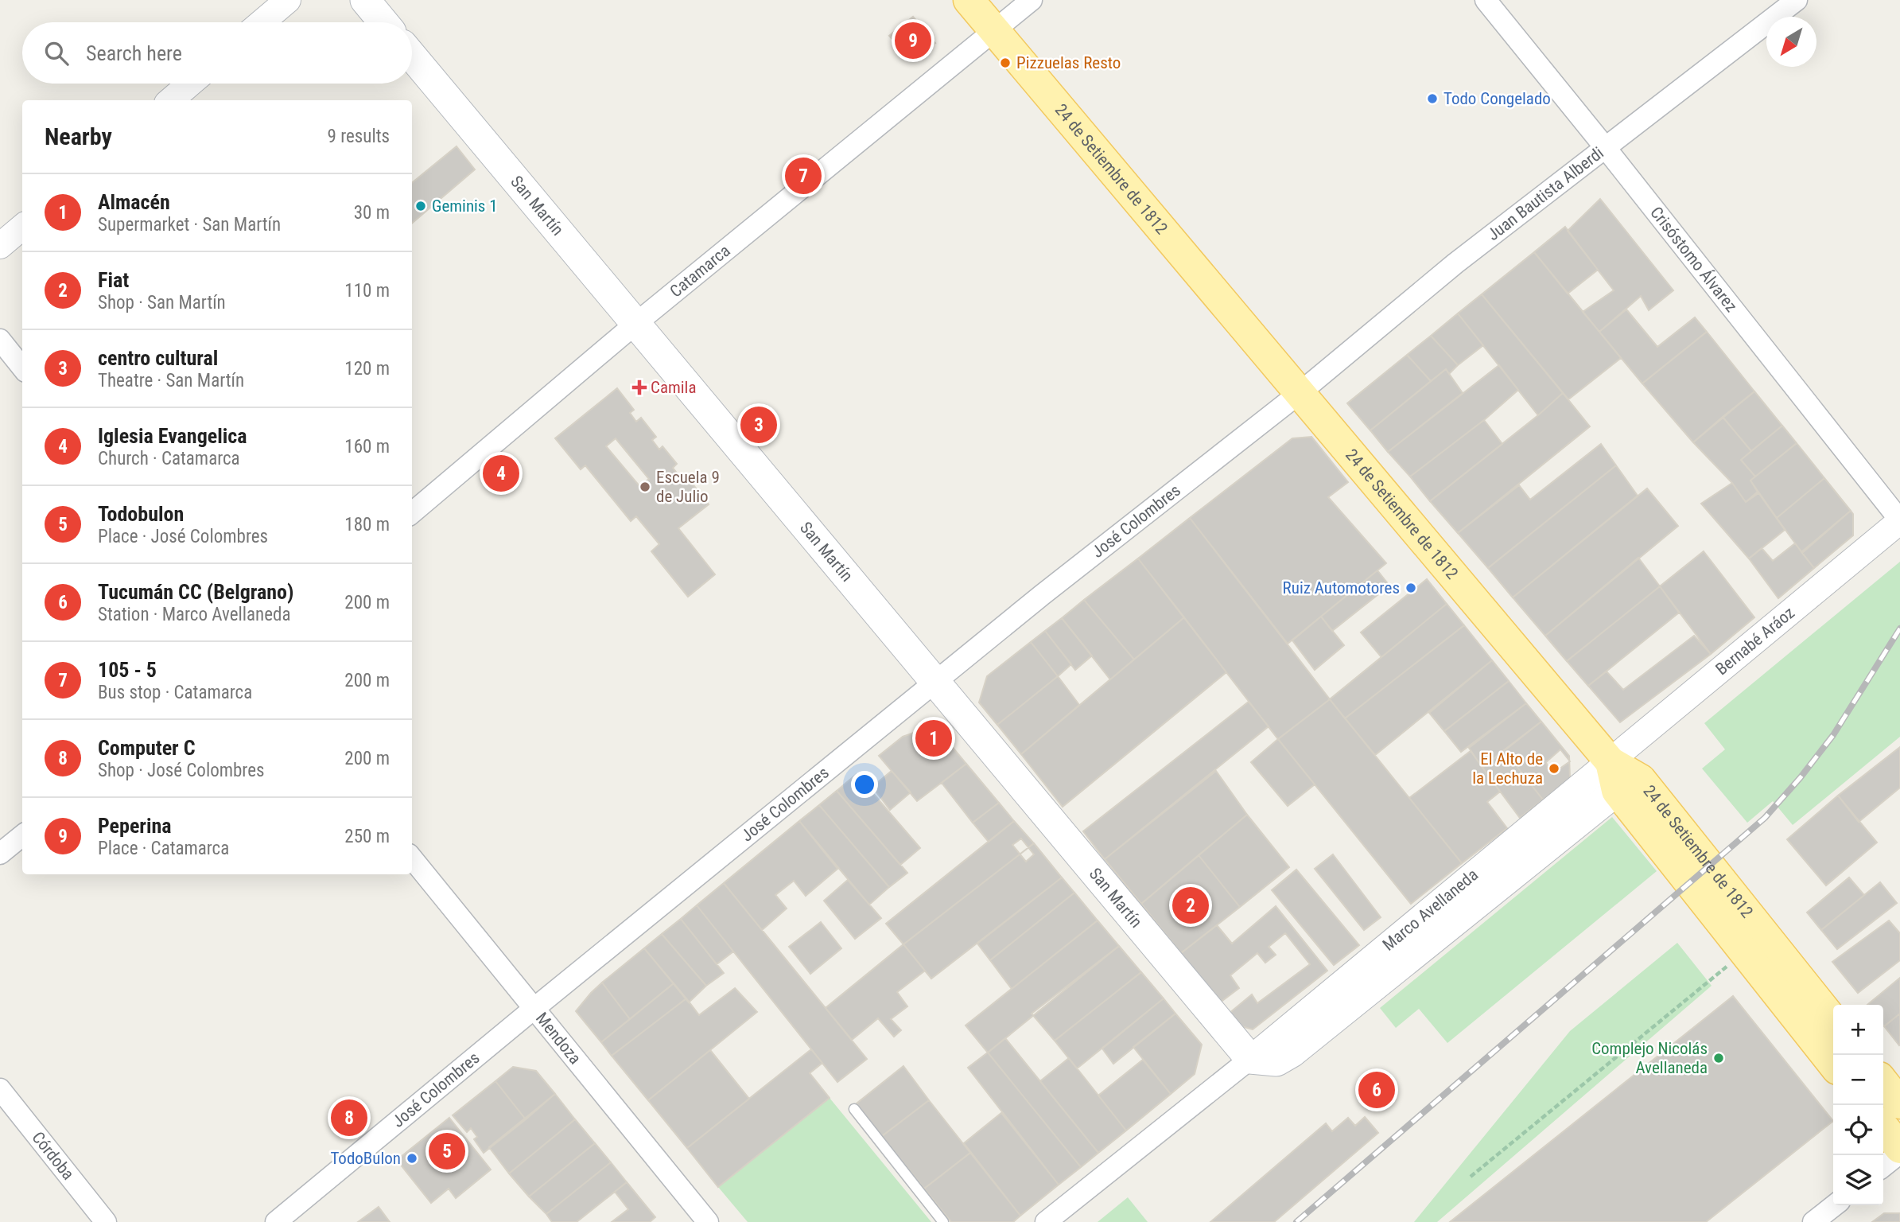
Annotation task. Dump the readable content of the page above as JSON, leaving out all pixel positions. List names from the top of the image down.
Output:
{
  "streets": {
    "main road": ["24 de Setiembre de 1812", "San Martín", "Marco Avellaneda"],
    "street": [
      "Juan Bautista Alberdi",
      "Crisóstomo Álvarez",
      "Catamarca",
      "José Colombres",
      "Bernabé Aráoz",
      "Mendoza",
      "Córdoba"
    ]
  },
  "crossings": [
    ["24 de Setiembre de 1812", "Juan Bautista Alberdi"],
    ["24 de Setiembre de 1812", "Catamarca"],
    ["24 de Setiembre de 1812", "José Colombres"],
    ["24 de Setiembre de 1812", "Bernabé Aráoz"],
    ["24 de Setiembre de 1812", "Marco Avellaneda"],
    ["Juan Bautista Alberdi", "Crisóstomo Álvarez"],
    ["Juan Bautista Alberdi", "José Colombres"],
    ["San Martín", "Catamarca"],
    ["San Martín", "José Colombres"],
    ["San Martín", "Marco Avellaneda"],
    ["Crisóstomo Álvarez", "Bernabé Aráoz"],
    ["José Colombres", "Mendoza"],
    ["Bernabé Aráoz", "Marco Avellaneda"]
  ],
  "places": {
    "other": [
      "Pizzuelas Resto",
      "Todo Congelado",
      "Geminis 1",
      "Escuela 9 de Julio",
      "Ruiz Automotores",
      "El Alto de la Lechuza",
      "Complejo Nicolás Avellaneda",
      "TodoBulon"
    ],
    "health": ["Camila"]
  },
  "north": "bottom left",
  "page": {
    "pins": [
      "9",
      "7",
      "3",
      "4",
      "1",
      "2",
      "6",
      "8",
      "5"
    ],
    "search": "Search here",
    "heading": ["Nearby", "9 results"],
    "list": [
      {
        "mark": "1",
        "name": "Almacén",
        "note": "Supermarket · San Martín",
        "value": "30 m"
      },
      {
        "mark": "2",
        "name": "Fiat",
        "note": "Shop · San Martín",
        "value": "110 m"
      },
      {
        "mark": "3",
        "name": "centro cultural",
        "note": "Theatre · San Martín",
        "value": "120 m"
      },
      {
        "mark": "4",
        "name": "Iglesia Evangelica",
        "note": "Church · Catamarca",
        "value": "160 m"
      },
      {
        "mark": "5",
        "name": "Todobulon",
        "note": "Place · José Colombres",
        "value": "180 m"
      },
      {
        "mark": "6",
        "name": "Tucumán CC (Belgrano)",
        "note": "Station · Marco Avellaneda",
        "value": "200 m"
      },
      {
        "mark": "7",
        "name": "105 - 5",
        "note": "Bus stop · Catamarca",
        "value": "200 m"
      },
      {
        "mark": "8",
        "name": "Computer C",
        "note": "Shop · José Colombres",
        "value": "200 m"
      },
      {
        "mark": "9",
        "name": "Peperina",
        "note": "Place · Catamarca",
        "value": "250 m"
      }
    ],
    "map_buttons": ["+", "−"]
  }
}
